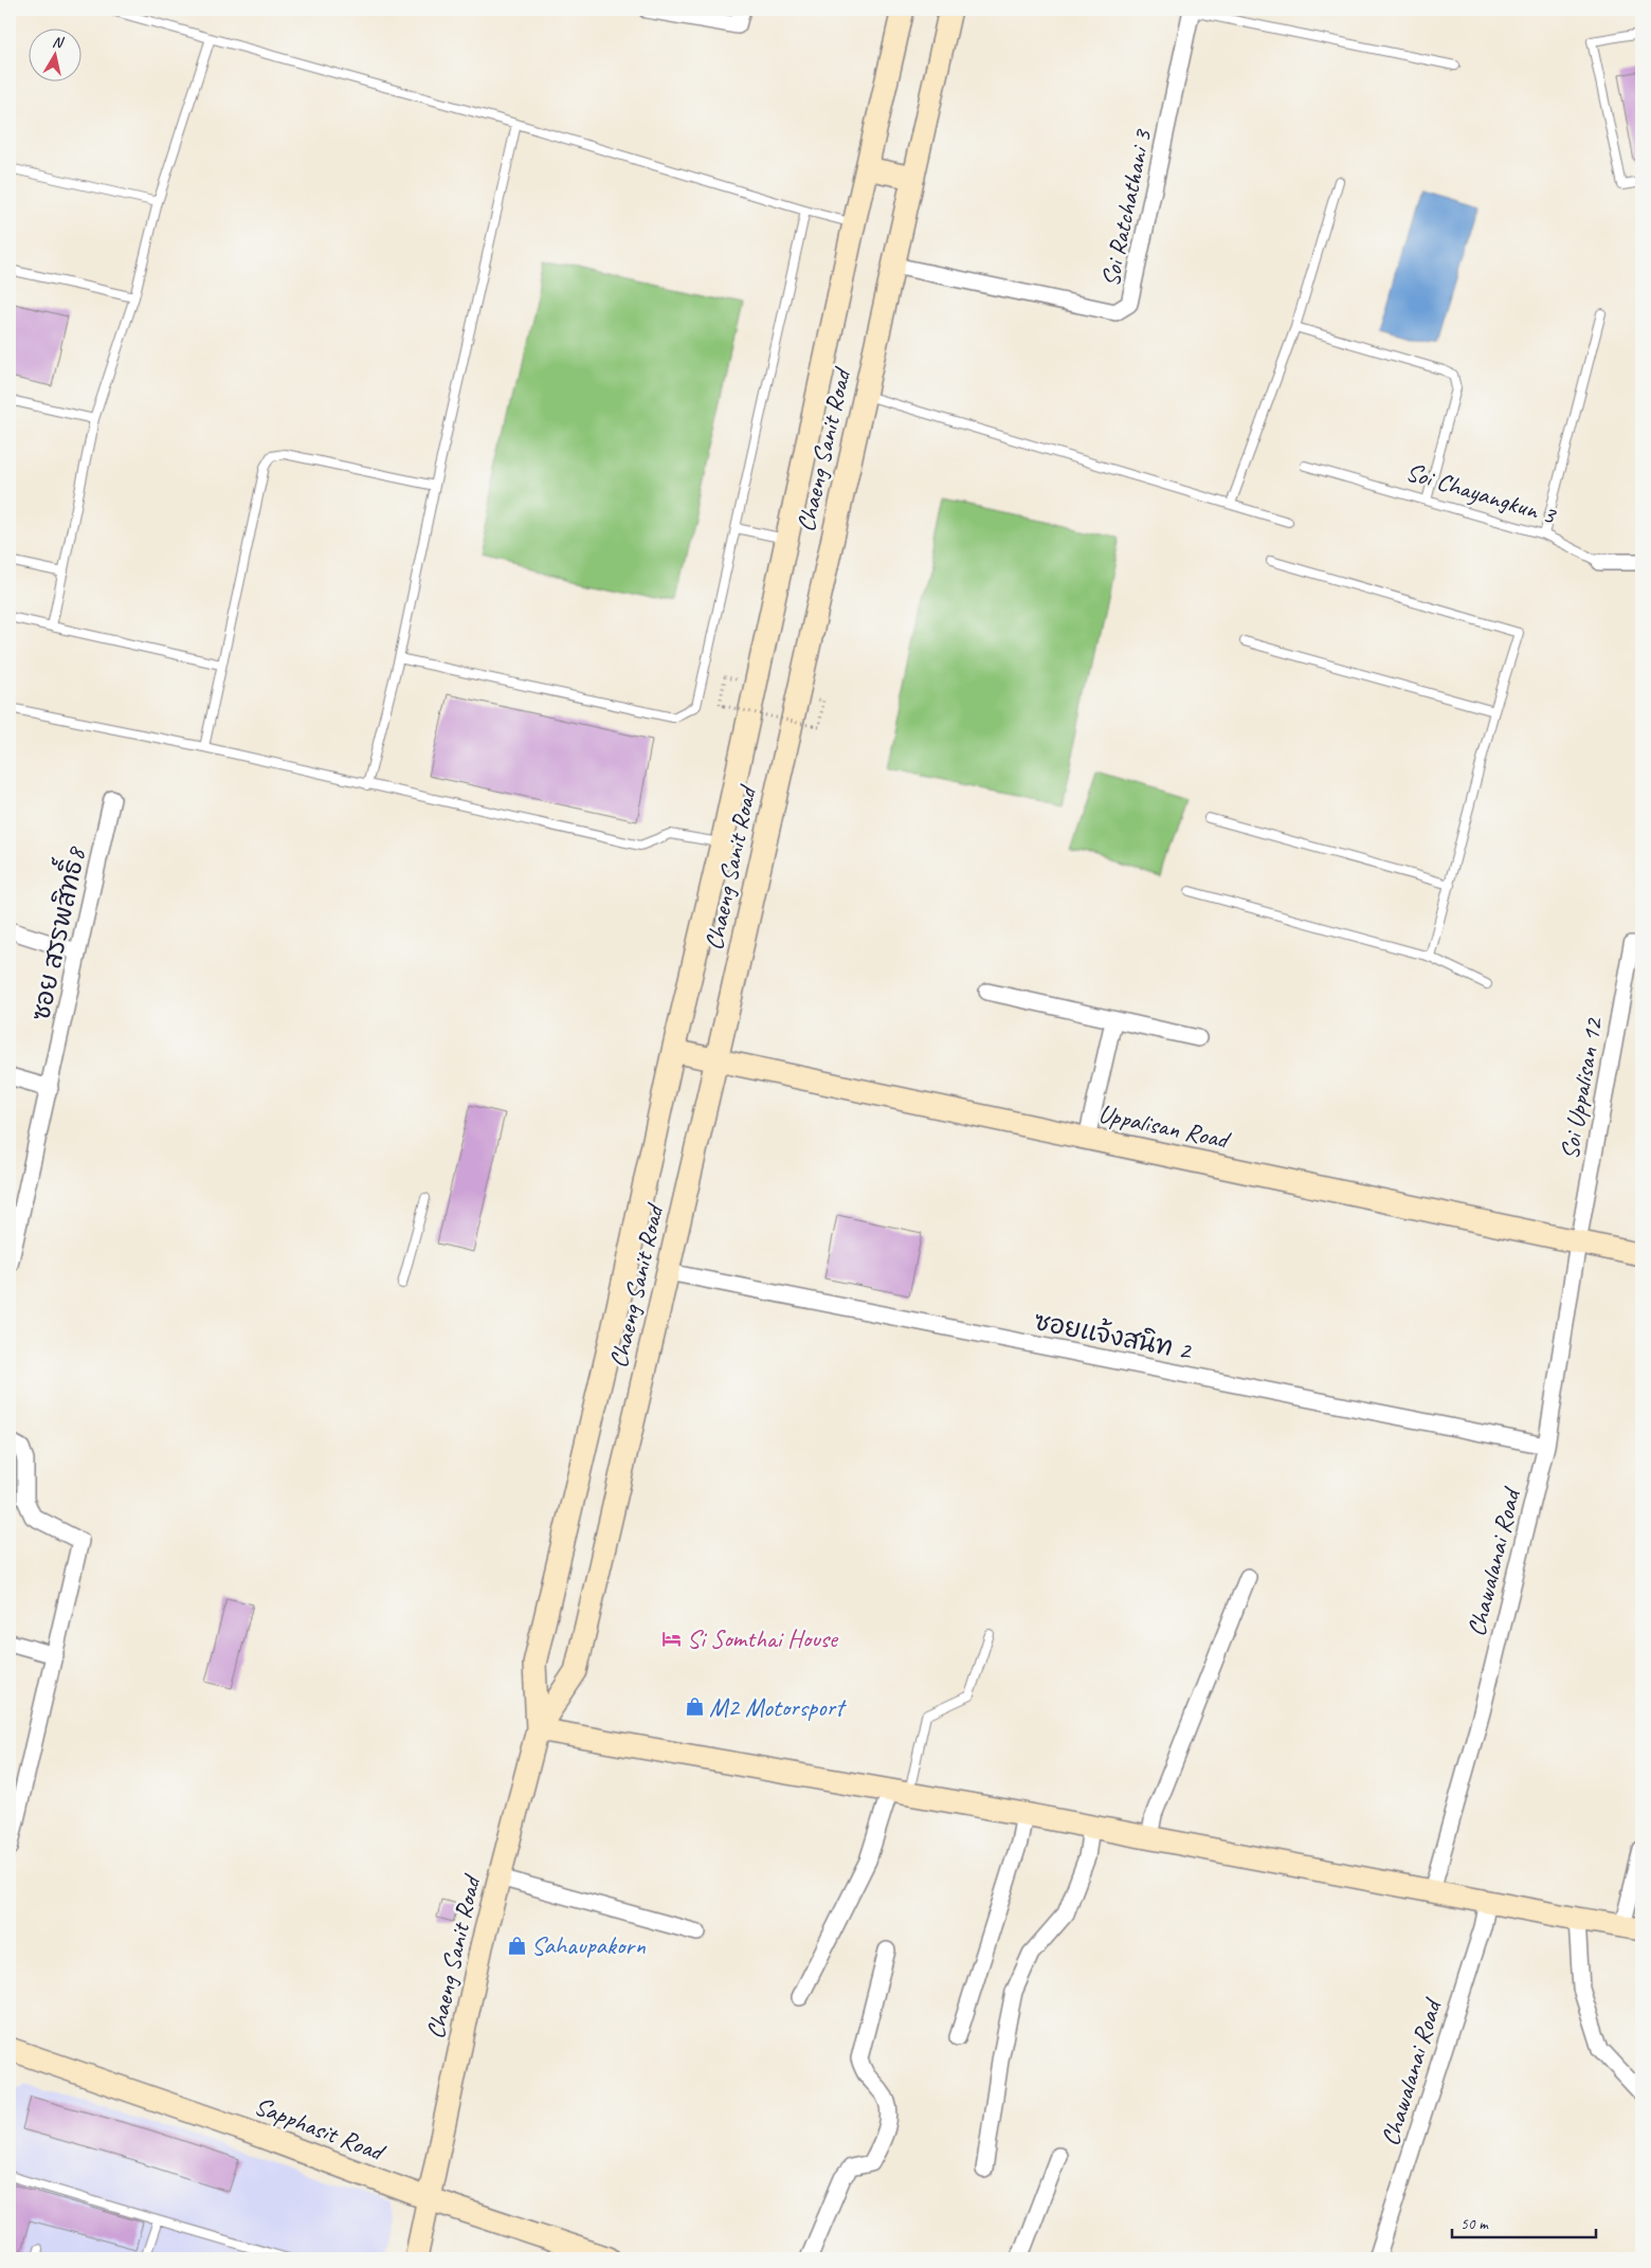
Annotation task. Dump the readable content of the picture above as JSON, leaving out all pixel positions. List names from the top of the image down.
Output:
{
  "streets": {
    "main road": ["Chaeng Sanit Road", "Uppalisan Road", "Sapphasit Road"],
    "street": [
      "Soi Ratchathani 3",
      "Soi Chayangkun 3",
      "ซอย สรรพสิทธิ์8",
      "Soi Uppalisan 12",
      "ซอยแจ้งสนิท 2",
      "Chawalanai Road"
    ]
  },
  "crossings": [
    ["Soi Ratchathani 3", "Chaeng Sanit Road"],
    ["Chaeng Sanit Road", "Uppalisan Road"],
    ["Chaeng Sanit Road", "ซอยแจ้งสนิท 2"],
    ["Chaeng Sanit Road", "Sapphasit Road"],
    ["Soi Uppalisan 12", "Uppalisan Road"],
    ["Soi Uppalisan 12", "Chawalanai Road"],
    ["Uppalisan Road", "Chawalanai Road"],
    ["ซอยแจ้งสนิท 2", "Chawalanai Road"]
  ],
  "places": {
    "hotel": ["Si Somthai House"],
    "shop": ["M2 Motorsport", "Sahaupakorn"]
  },
  "scale_bar": "50 m",
  "north": "top"
}
